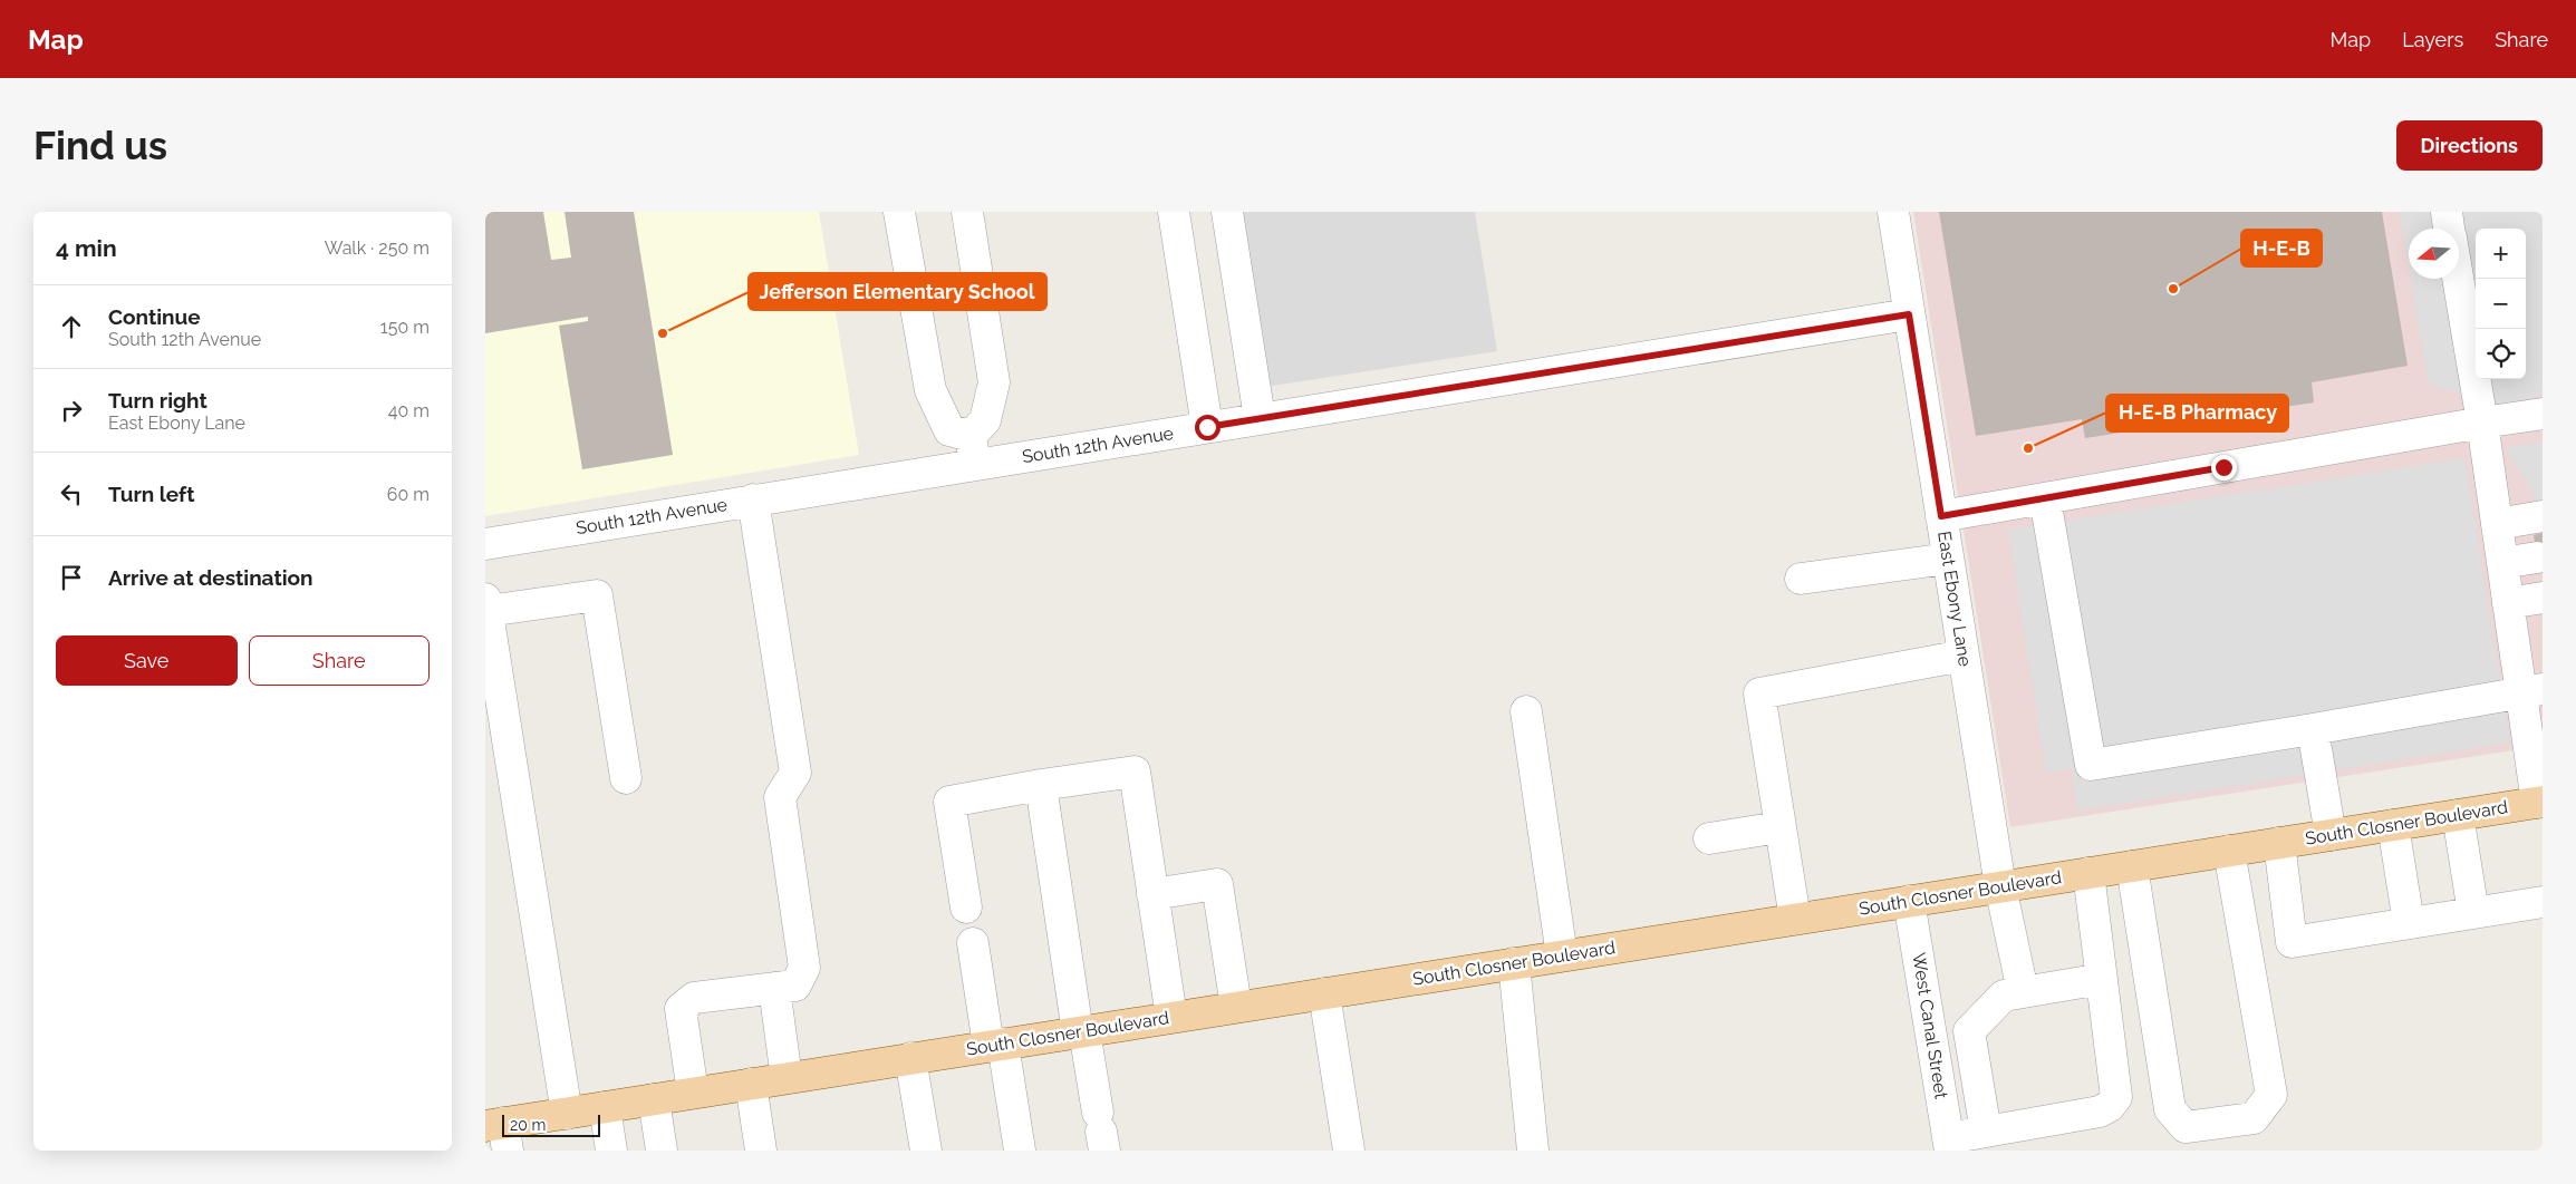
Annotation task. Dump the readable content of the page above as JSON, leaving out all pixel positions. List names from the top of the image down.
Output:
{
  "streets": {
    "main road": ["South Closner Boulevard"],
    "street": ["South 12th Avenue", "East Ebony Lane", "West Canal Street"]
  },
  "crossings": [
    ["South 12th Avenue", "East Ebony Lane"],
    ["East Ebony Lane", "South Closner Boulevard"],
    ["South Closner Boulevard", "West Canal Street"]
  ],
  "places": ["H-E-B", "Jefferson Elementary School", "H-E-B Pharmacy"],
  "scale_bar": "20 m",
  "north": "left",
  "page": {
    "header": "Map",
    "nav": ["Map", "Layers", "Share"],
    "buttons": [
      "Directions",
      ["Save", "Share"]
    ],
    "title": "Find us",
    "heading": ["4 min", "Walk · 250 m"],
    "map_buttons": ["+", "−"],
    "list": [
      ["Continue", "South 12th Avenue", "150 m"],
      ["Turn right", "East Ebony Lane", "40 m"],
      ["Turn left", "60 m"],
      "Arrive at destination"
    ],
    "scale": "20 m"
  }
}
